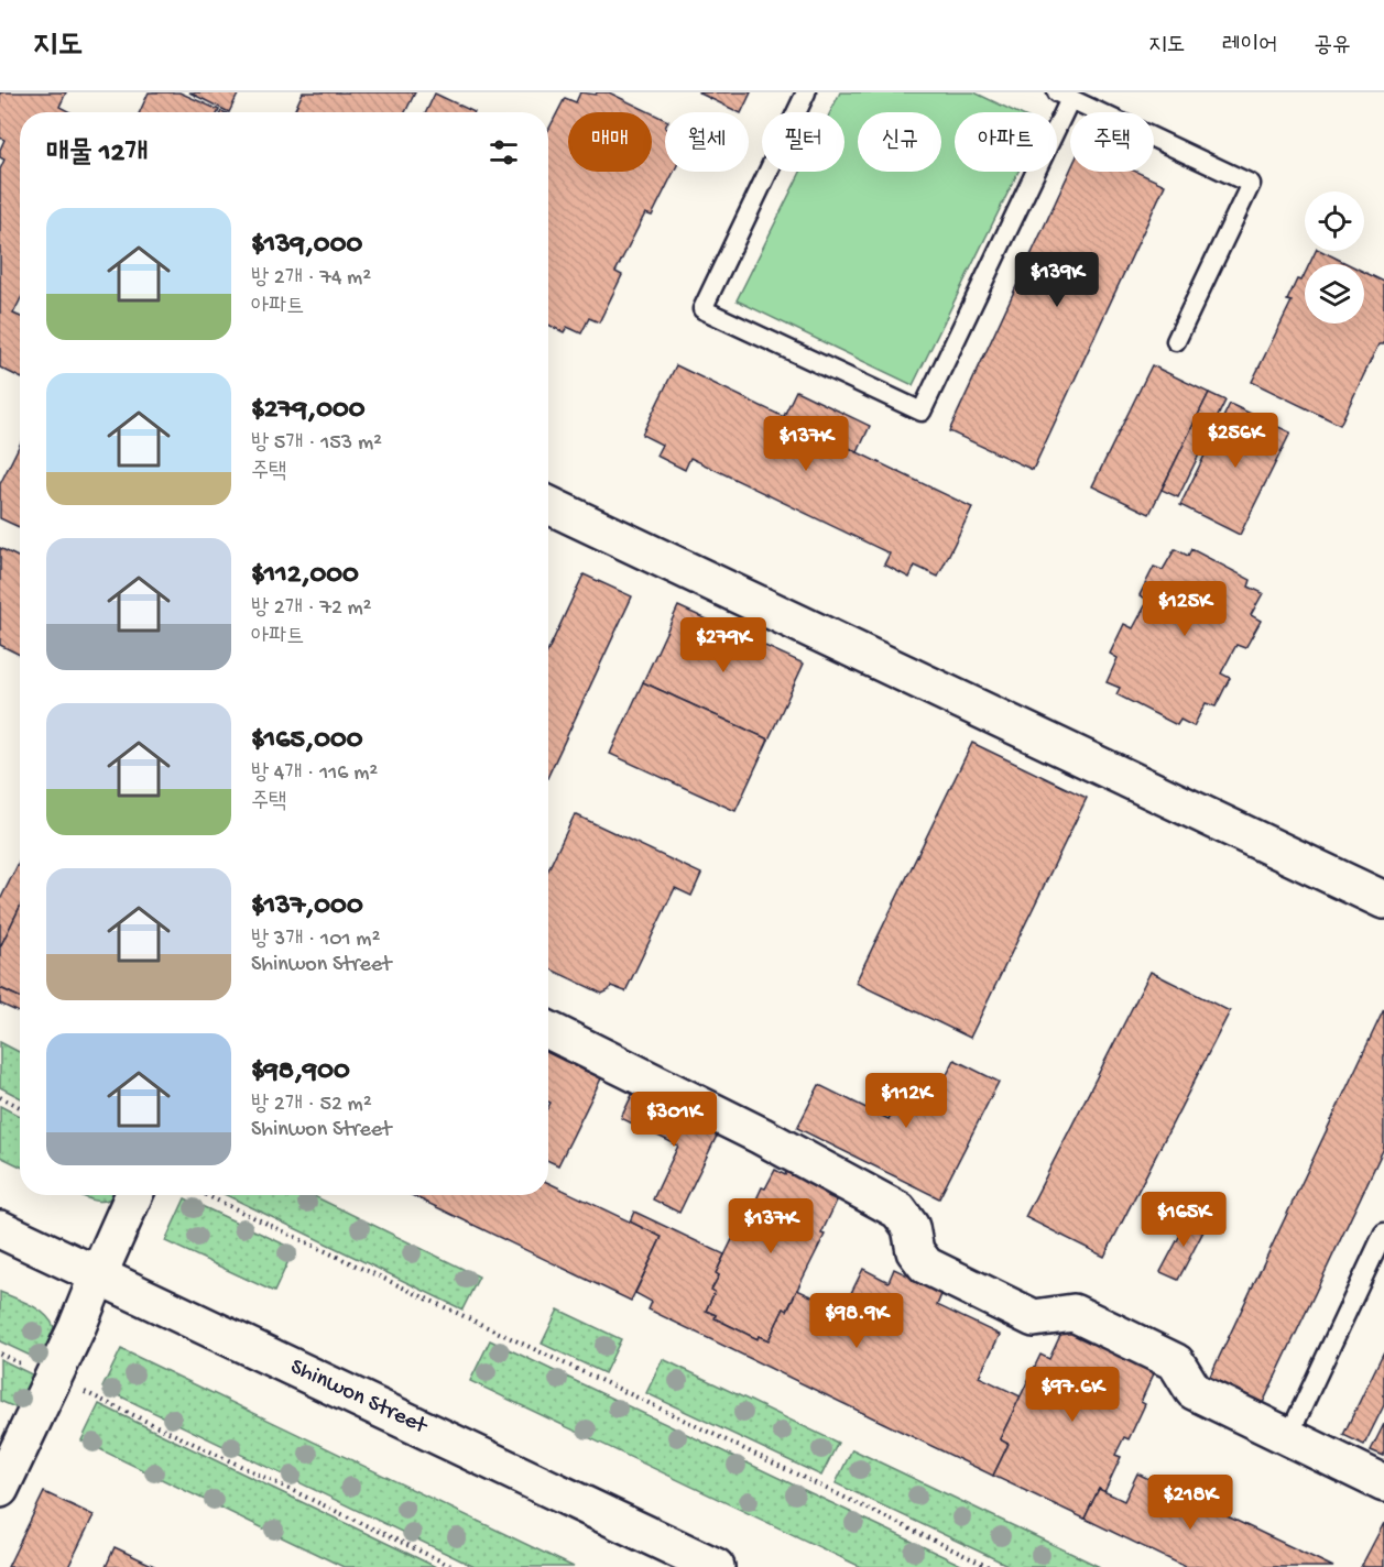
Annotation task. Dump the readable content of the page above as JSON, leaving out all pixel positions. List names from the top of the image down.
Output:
{
  "streets": {
    "street": ["Shinwon Street"]
  },
  "page": {
    "header": "지도",
    "nav": ["지도", "레이어", "공유"],
    "chip": [
      "매매",
      "월세",
      "필터",
      "신규",
      "아파트",
      "주택"
    ],
    "heading": "매물 12개",
    "list": [
      {
        "name": "$139,000",
        "note": "방 2개 · 74 m² · 아파트"
      },
      {
        "name": "$279,000",
        "note": "방 5개 · 153 m² · 주택"
      },
      {
        "name": "$112,000",
        "note": "방 2개 · 72 m² · 아파트"
      },
      {
        "name": "$165,000",
        "note": "방 4개 · 116 m² · 주택"
      },
      {
        "name": "$137,000",
        "note": "방 3개 · 101 m² · Shinwon Street"
      },
      {
        "name": "$98,900",
        "note": "방 2개 · 52 m² · Shinwon Street"
      }
    ],
    "price": [
      "$139K",
      "$256K",
      "$137K",
      "$125K",
      "$279K",
      "$112K",
      "$301K",
      "$165K",
      "$137K",
      "$98.9K",
      "$97.6K",
      "$218K"
    ]
  }
}
